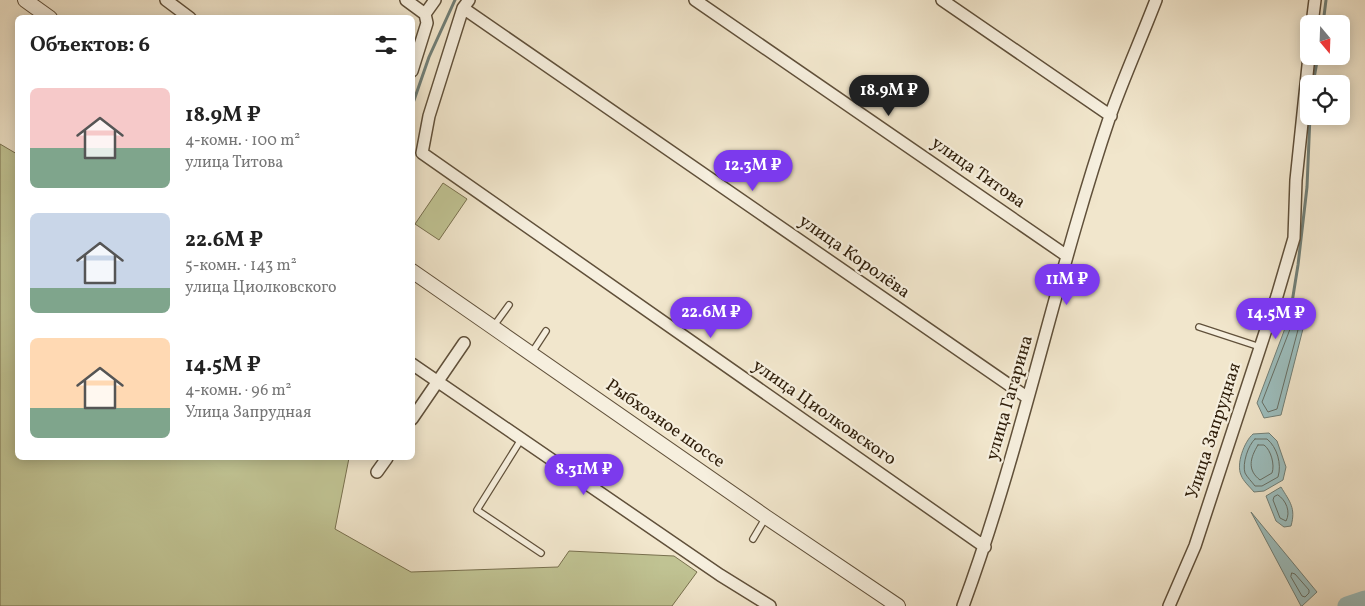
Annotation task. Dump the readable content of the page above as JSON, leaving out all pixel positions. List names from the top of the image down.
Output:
{
  "streets": {
    "street": [
      "улица Титова",
      "улица Королёва",
      "улица Гагарина",
      "улица Циолковского",
      "Рыбхозное шоссе",
      "Улица Запрудная"
    ]
  },
  "crossings": [
    ["улица Титова", "улица Гагарина"],
    ["улица Королёва", "улица Гагарина"],
    ["улица Королёва", "улица Циолковского"],
    ["улица Гагарина", "улица Циолковского"]
  ],
  "north": "bottom",
  "page": {
    "heading": "Объектов: 6",
    "price": [
      "18.9M ₽",
      "12.3M ₽",
      "11M ₽",
      "22.6M ₽",
      "14.5M ₽",
      "8.31M ₽"
    ],
    "list": [
      {
        "name": "18.9M ₽",
        "note": "4-комн. · 100 m² · улица Титова"
      },
      {
        "name": "22.6M ₽",
        "note": "5-комн. · 143 m² · улица Циолковского"
      },
      {
        "name": "14.5M ₽",
        "note": "4-комн. · 96 m² · Улица Запрудная"
      }
    ]
  }
}
